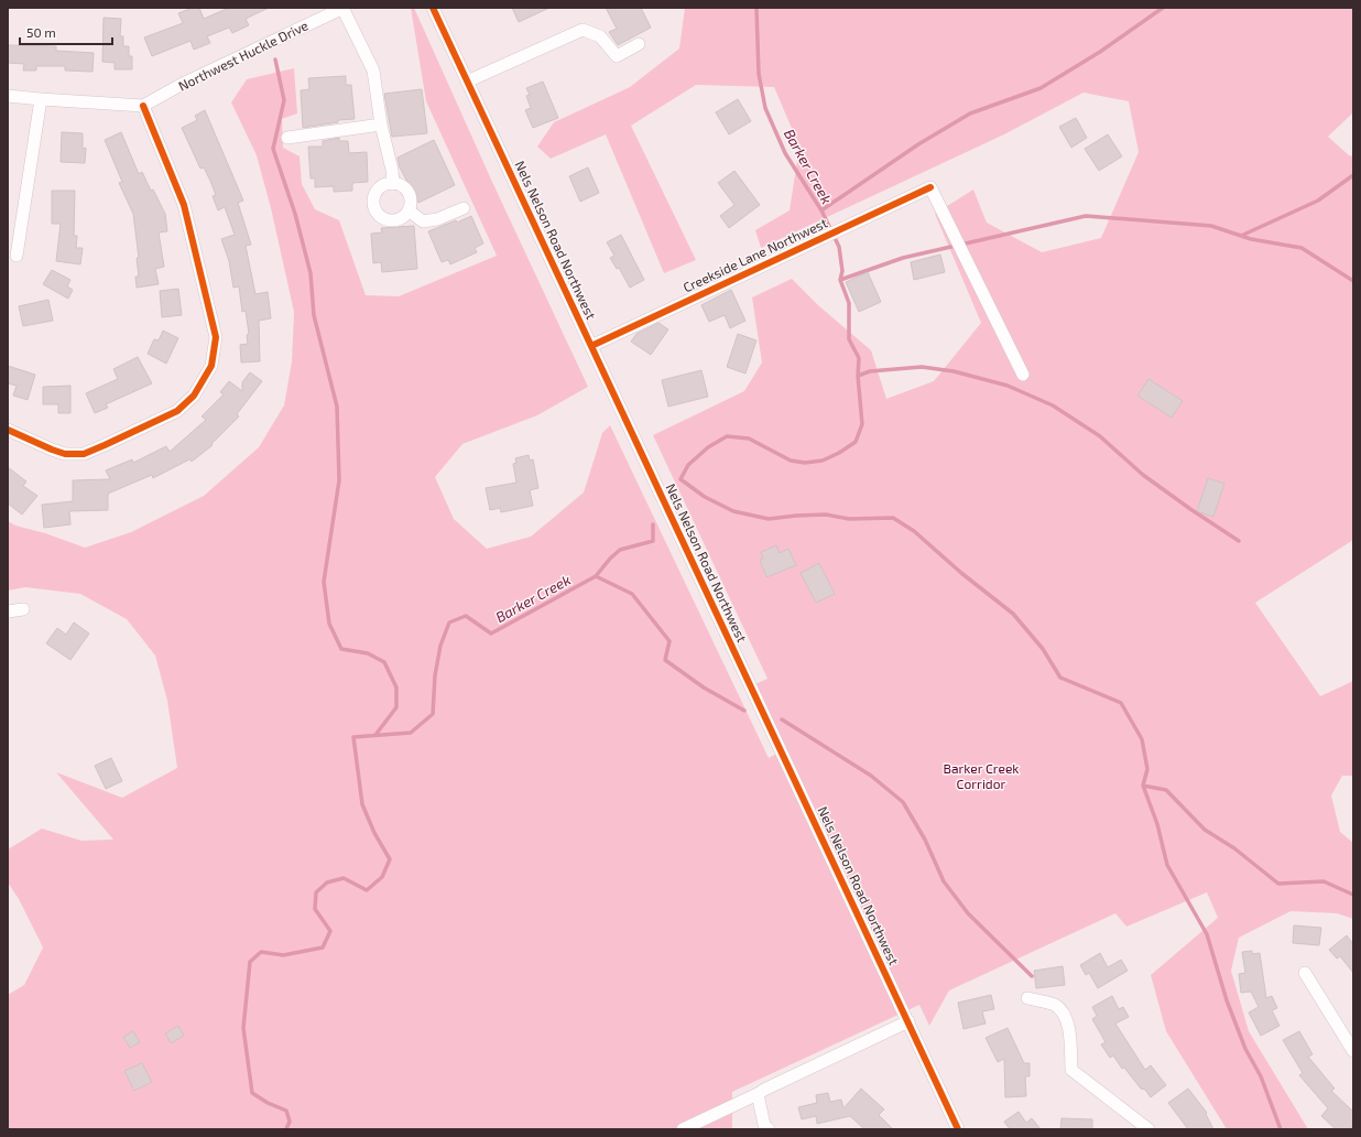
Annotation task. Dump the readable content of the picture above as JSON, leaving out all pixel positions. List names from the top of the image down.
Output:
{
  "streets": {
    "street": ["Northwest Huckle Drive", "Nels Nelson Road Northwest", "Creekside Lane Northwest"]
  },
  "crossings": [
    ["Nels Nelson Road Northwest", "Creekside Lane Northwest"]
  ],
  "water": ["Barker Creek"],
  "parks": ["Barker Creek Corridor"],
  "scale_bar": "50 m"
}
